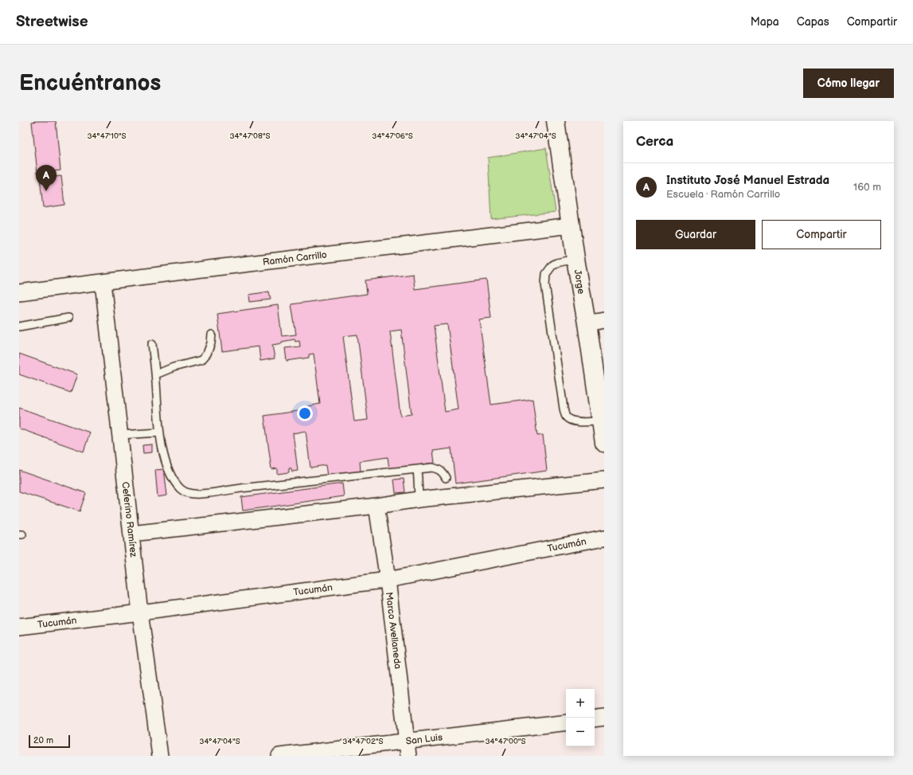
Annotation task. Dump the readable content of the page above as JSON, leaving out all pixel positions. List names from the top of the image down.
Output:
{
  "streets": {
    "street": [
      "Ramón Carrillo",
      "Jorge",
      "Ceferino Ramírez",
      "Tucumán",
      "Marco Avellaneda",
      "San Luis"
    ]
  },
  "crossings": [
    ["Ramón Carrillo", "Jorge"],
    ["Ramón Carrillo", "Ceferino Ramírez"],
    ["Ceferino Ramírez", "Tucumán"],
    ["Tucumán", "Marco Avellaneda"],
    ["Marco Avellaneda", "San Luis"]
  ],
  "scale_bar": "20 m",
  "page": {
    "header": "Streetwise",
    "nav": ["Mapa", "Capas", "Compartir"],
    "buttons": [
      "Cómo llegar",
      ["Guardar", "Compartir"]
    ],
    "title": "Encuéntranos",
    "heading": "Cerca",
    "list": [
      {
        "mark": "A",
        "name": "Instituto José Manuel Estrada",
        "note": "Escuela · Ramón Carrillo",
        "value": "160 m"
      }
    ],
    "pins": "A",
    "map_buttons": ["+", "−"],
    "scale": "20 m"
  },
  "coordinates": [
    "34°47'10\"S",
    "34°47'08\"S",
    "34°47'06\"S",
    "34°47'04\"S",
    "34°47'02\"S",
    "34°47'00\"S"
  ]
}
